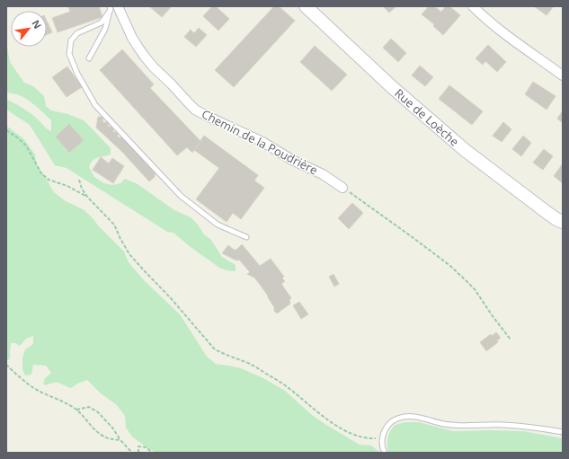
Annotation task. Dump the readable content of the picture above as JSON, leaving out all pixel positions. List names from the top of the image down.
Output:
{
  "streets": {
    "street": ["Rue de Loèche", "Chemin de la Poudrière"]
  },
  "north": "top right"
}
